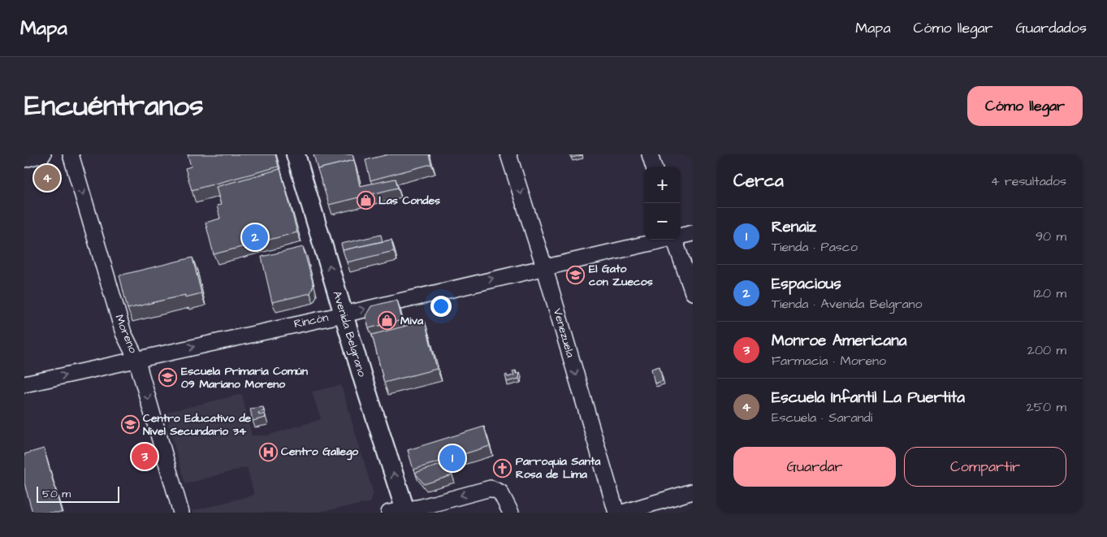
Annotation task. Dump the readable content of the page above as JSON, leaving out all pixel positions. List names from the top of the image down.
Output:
{
  "streets": {
    "main road": ["Avenida Belgrano"],
    "street": ["Rincón", "Venezuela", "Moreno"]
  },
  "crossings": [
    ["Rincón", "Venezuela"],
    ["Rincón", "Moreno"],
    ["Rincón", "Avenida Belgrano"]
  ],
  "one_way": [
    "Rincón",
    "Venezuela",
    "Moreno",
    "Avenida Belgrano"
  ],
  "places": {
    "shop": ["Las Condes", "Miva"],
    "school or university": ["El Gato con Zuecos", "Escuela Primaria Común 09 Mariano Moreno", "Centro Educativo de Nivel Secundario 34"],
    "hospital": ["Centro Gallego"],
    "church": ["Parroquia Santa Rosa de Lima"]
  },
  "scale_bar": "50 m",
  "page": {
    "header": "Mapa",
    "nav": ["Mapa", "Cómo llegar", "Guardados"],
    "title": "Encuéntranos",
    "buttons": [
      "Cómo llegar",
      ["Guardar", "Compartir"]
    ],
    "heading": ["Cerca", "4 resultados"],
    "pins": [
      "4",
      "2",
      "3",
      "1"
    ],
    "map_buttons": ["+", "−"],
    "list": [
      {
        "mark": "1",
        "name": "Renaiz",
        "note": "Tienda · Pasco",
        "value": "90 m"
      },
      {
        "mark": "2",
        "name": "Espacious",
        "note": "Tienda · Avenida Belgrano",
        "value": "120 m"
      },
      {
        "mark": "3",
        "name": "Monroe Americana",
        "note": "Farmacia · Moreno",
        "value": "200 m"
      },
      {
        "mark": "4",
        "name": "Escuela Infantil La Puertita",
        "note": "Escuela · Sarandí",
        "value": "250 m"
      }
    ],
    "scale": "50 m"
  }
}
